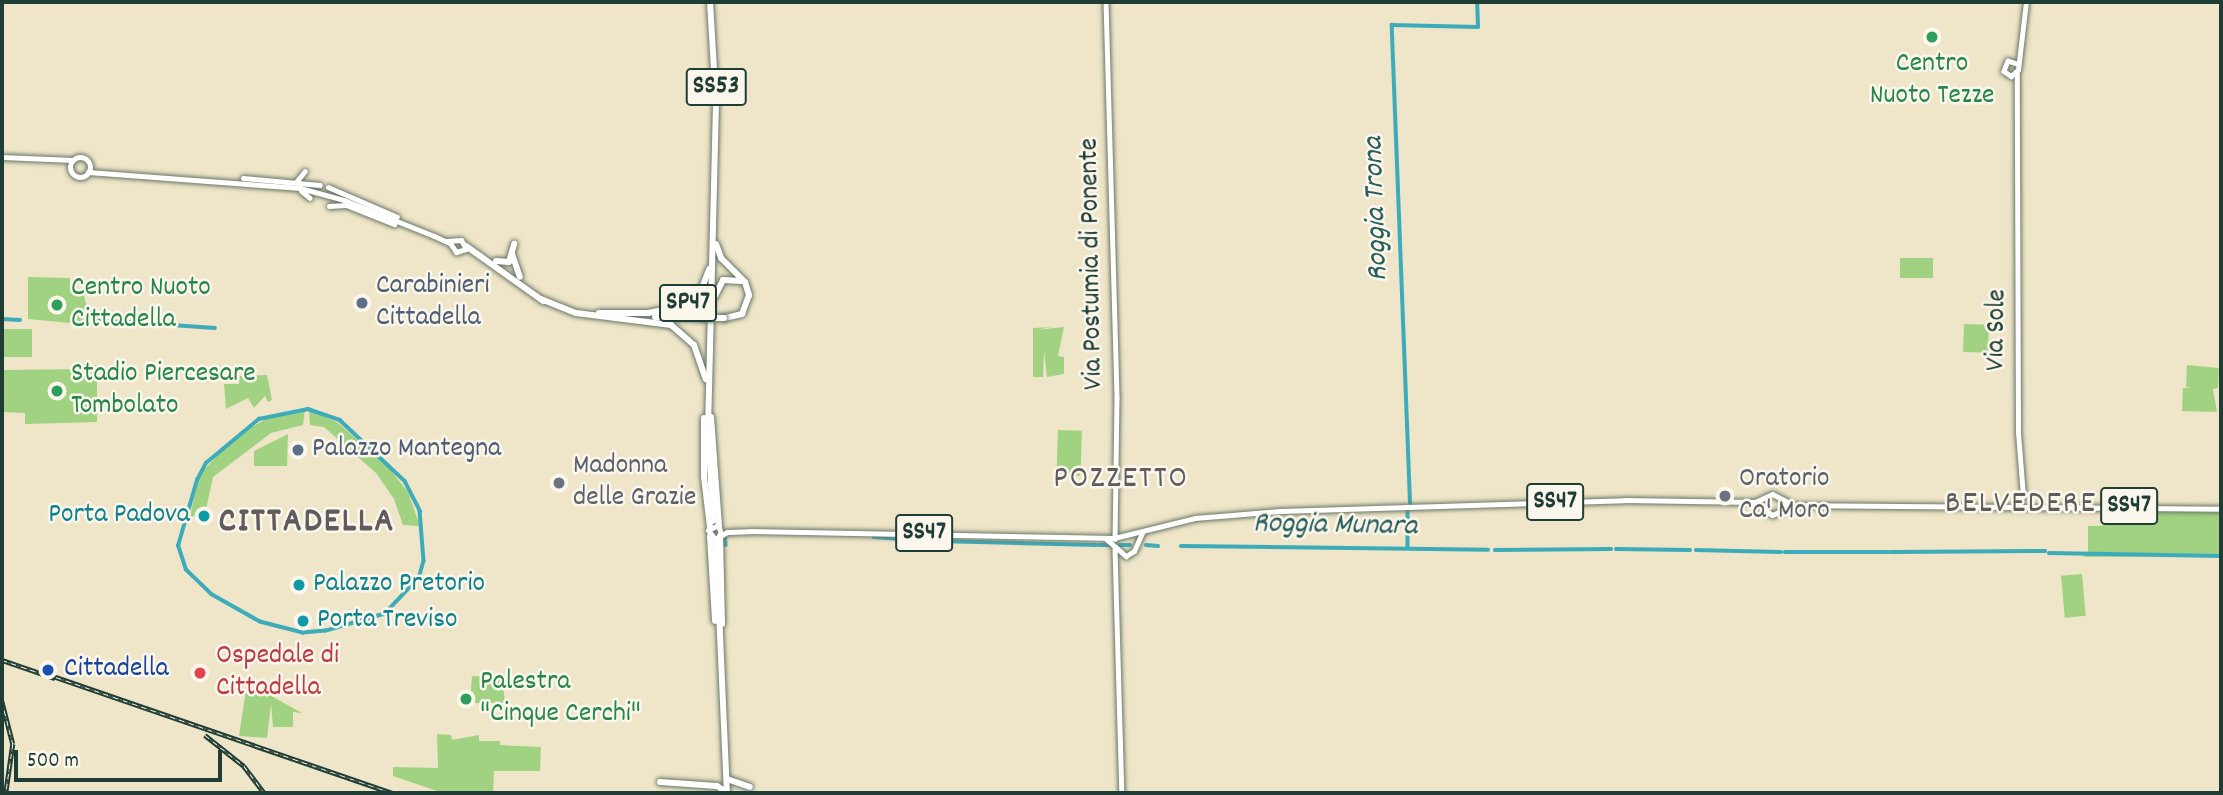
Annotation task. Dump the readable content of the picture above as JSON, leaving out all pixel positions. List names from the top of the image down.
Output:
{
  "streets": {
    "highway": ["SS53", "SP47"],
    "main road": ["Via Postumia di Ponente", "Via Sole", "SS47"]
  },
  "crossings": [
    ["SS53", "SP47"],
    ["SS53", "SS47"],
    ["Via Sole", "SS47"]
  ],
  "districts": ["POZZETTO", "BELVEDERE", "CITTADELLA"],
  "water": ["Roggia Trona", "Roggia Munara"],
  "places": [
    "Centro Nuoto Tezze",
    "Carabinieri Cittadella",
    "Centro Nuoto Cittadella",
    "Stadio Piercesare Tombolato",
    "Palazzo Mantegna",
    "Madonna delle Grazie",
    "Oratorio Ca' Moro",
    "Porta Padova",
    "Palazzo Pretorio",
    "Porta Treviso",
    "Cittadella",
    "Ospedale di Cittadella",
    "Palestra \"Cinque Cerchi\""
  ],
  "scale_bar": "500 m"
}
